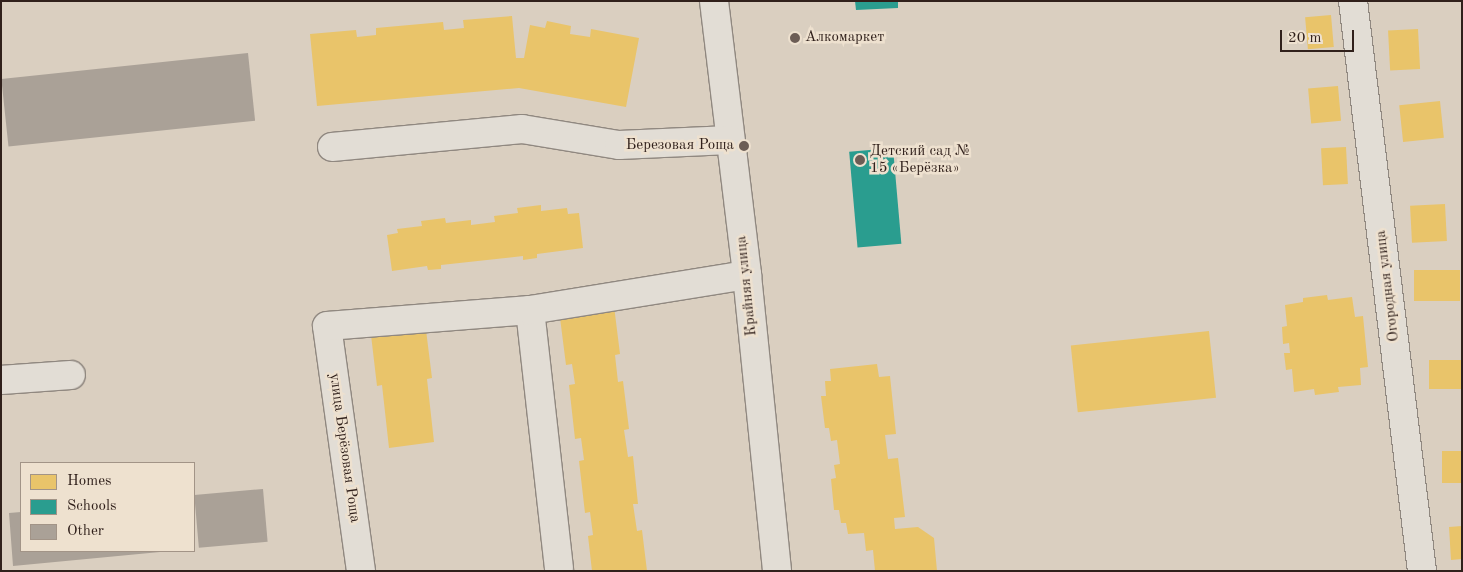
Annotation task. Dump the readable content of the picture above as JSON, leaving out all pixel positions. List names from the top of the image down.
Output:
{
  "streets": {
    "street": ["Крайняя улица", "Огородная улица", "улица Берёзовая Роща"]
  },
  "places": ["Алкомаркет", "Березовая Роща", "Детский сад № 15 «Берёзка»"],
  "legend": ["Homes", "Schools", "Other"],
  "scale_bar": "20 m"
}
